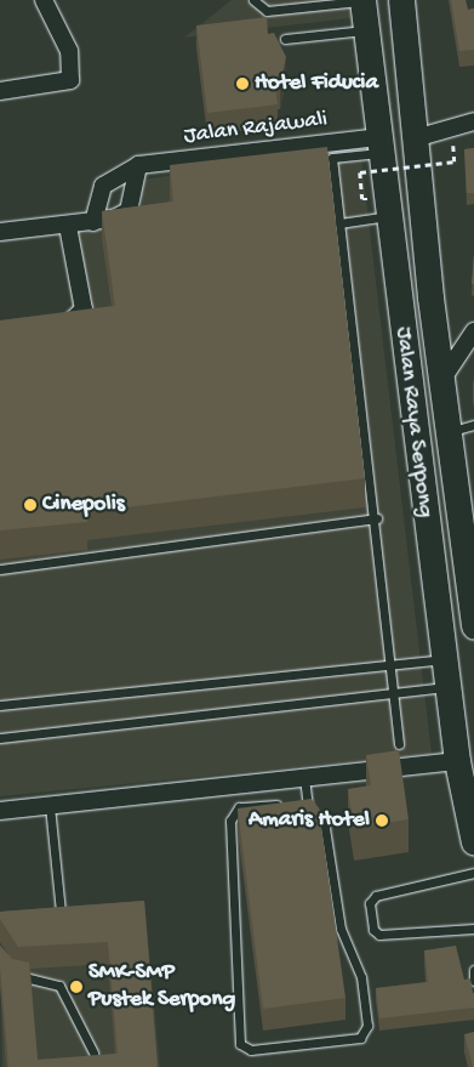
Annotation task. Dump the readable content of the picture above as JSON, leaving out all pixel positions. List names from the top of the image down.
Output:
{
  "streets": {
    "main road": ["Jalan Raya Serpong"],
    "street": ["Jalan Rajawali"]
  },
  "crossings": [
    ["Jalan Rajawali", "Jalan Raya Serpong"]
  ],
  "places": [
    "Hotel Fiducia",
    "Cinepolis",
    "Amaris Hotel",
    "SMK-SMP Pustek Serpong"
  ]
}
